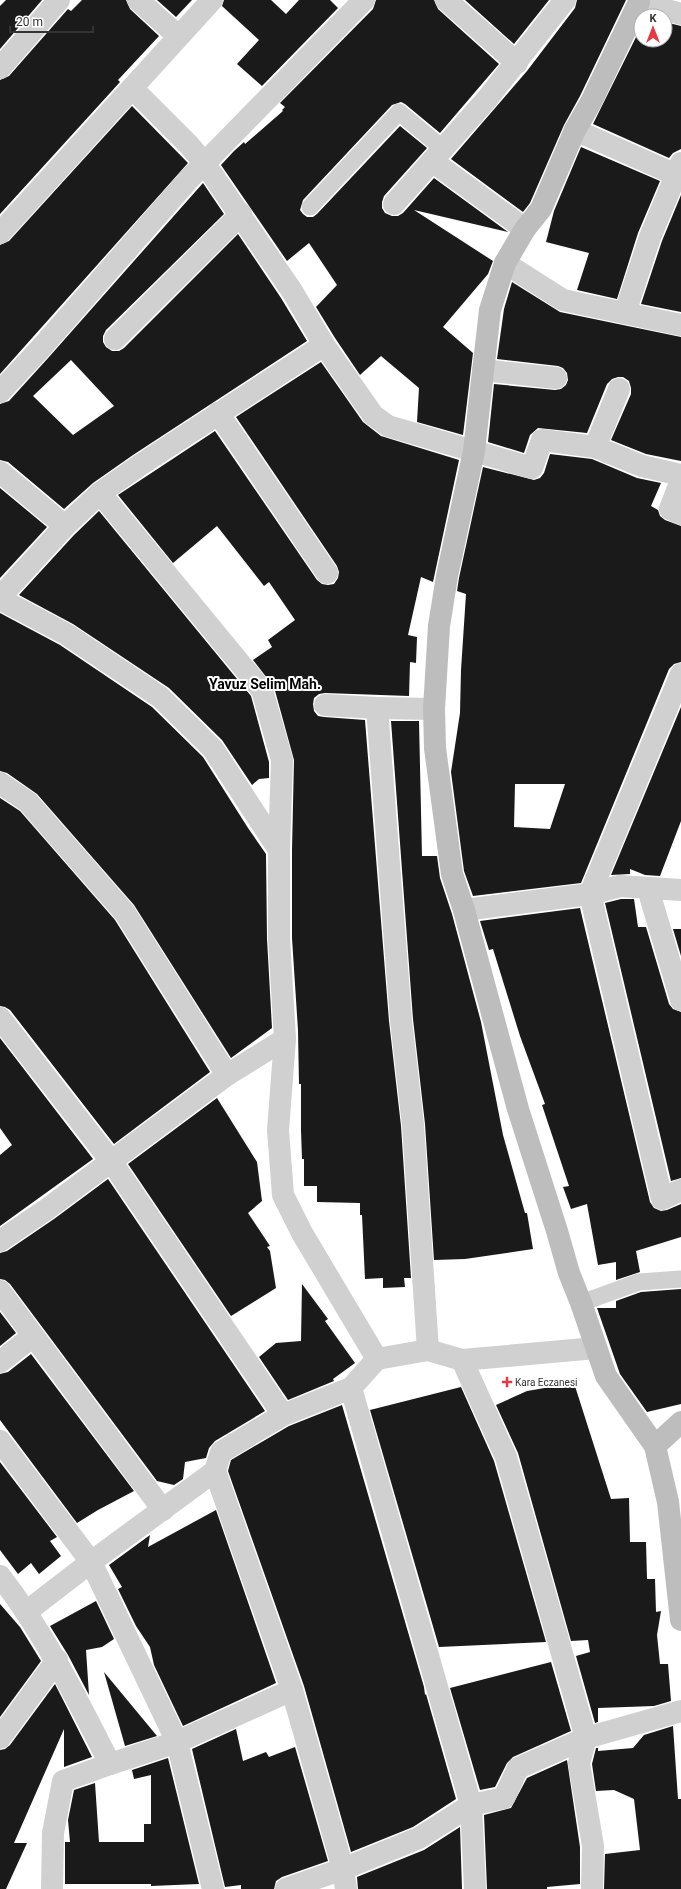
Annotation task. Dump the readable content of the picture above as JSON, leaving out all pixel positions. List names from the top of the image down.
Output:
{
  "districts": ["Yavuz Selim Mah."],
  "places": {
    "health": ["Kara Eczanesi"]
  },
  "scale_bar": "20 m",
  "north": "top"
}
